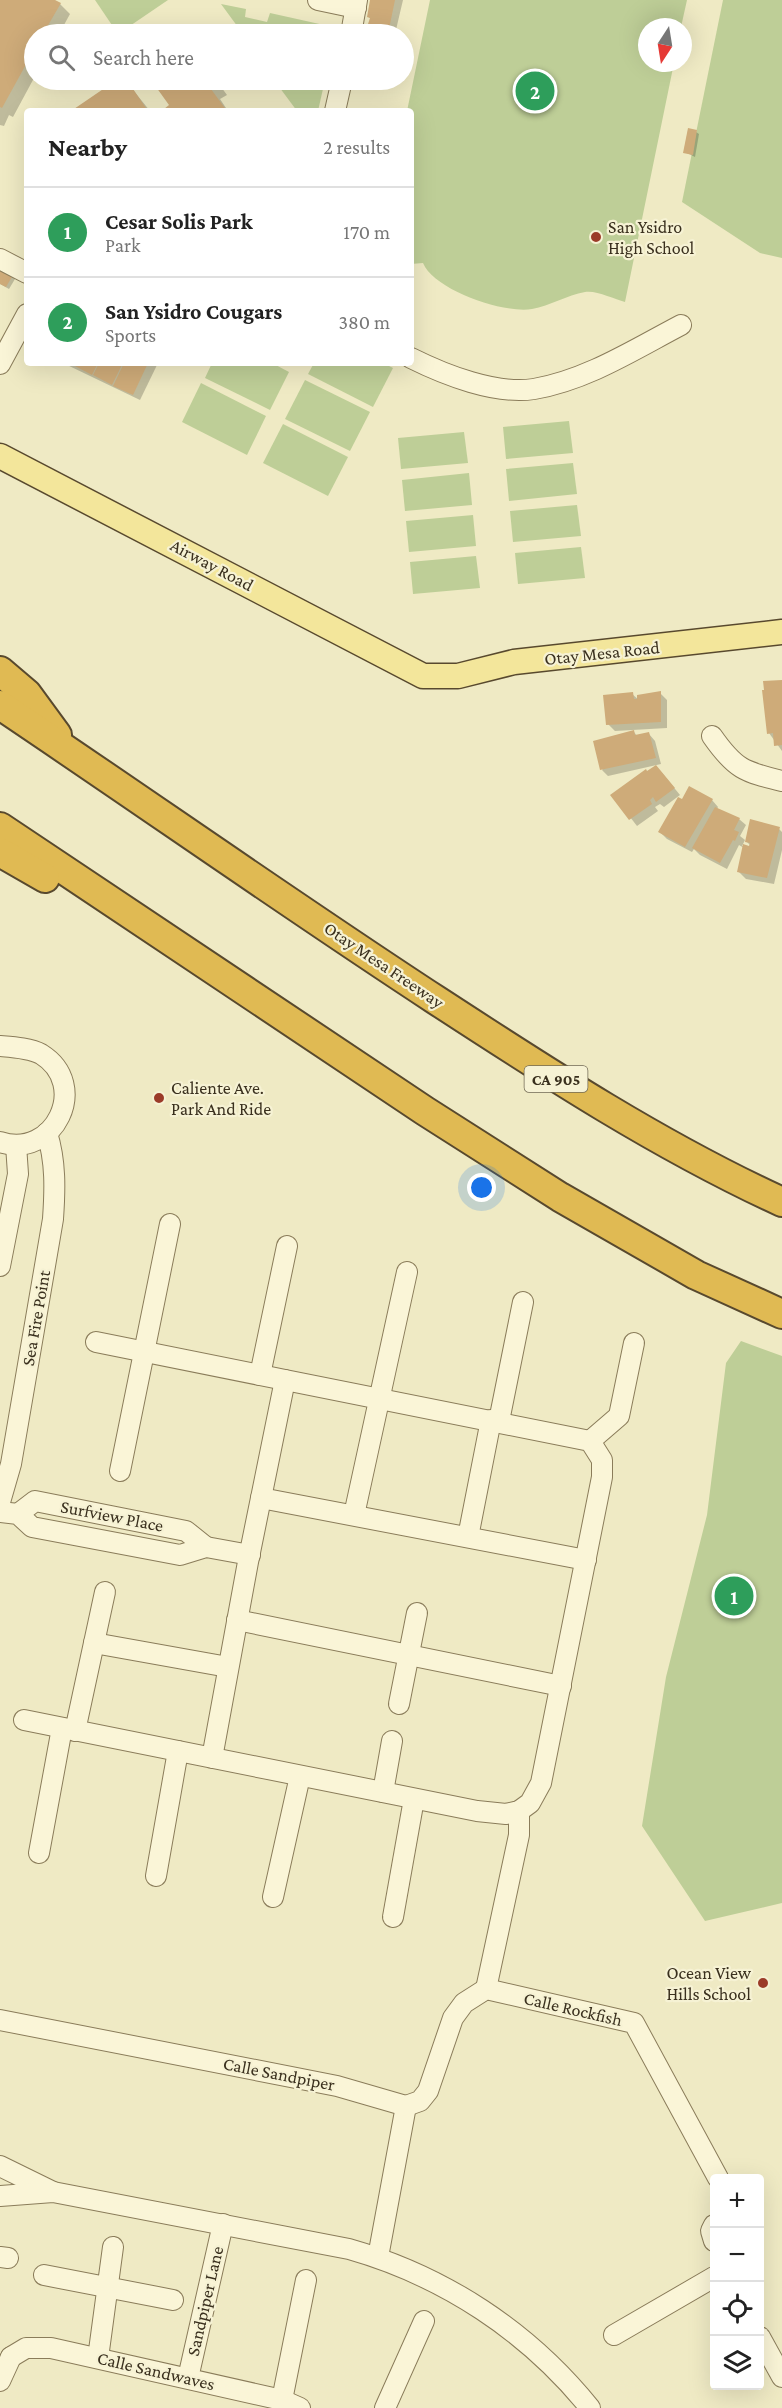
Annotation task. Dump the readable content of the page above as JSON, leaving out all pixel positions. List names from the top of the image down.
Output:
{
  "streets": {
    "highway": ["Otay Mesa Freeway", "CA 905"],
    "main road": ["Airway Road", "Otay Mesa Road"],
    "street": [
      "Sea Fire Point",
      "Surfview Place",
      "Calle Rockfish",
      "Calle Sandpiper",
      "Sandpiper Lane",
      "Calle Sandwaves"
    ]
  },
  "crossings": [
    ["Airway Road", "Otay Mesa Road"],
    ["Sandpiper Lane", "Calle Sandwaves"]
  ],
  "places": ["San Ysidro High School", "Caliente Ave. Park And Ride", "Ocean View Hills School"],
  "north": "bottom",
  "page": {
    "search": "Search here",
    "pins": ["2", "1"],
    "heading": ["Nearby", "2 results"],
    "list": [
      {
        "mark": "1",
        "name": "Cesar Solis Park",
        "note": "Park",
        "value": "170 m"
      },
      {
        "mark": "2",
        "name": "San Ysidro Cougars",
        "note": "Sports",
        "value": "380 m"
      }
    ],
    "map_buttons": ["+", "−"]
  }
}
